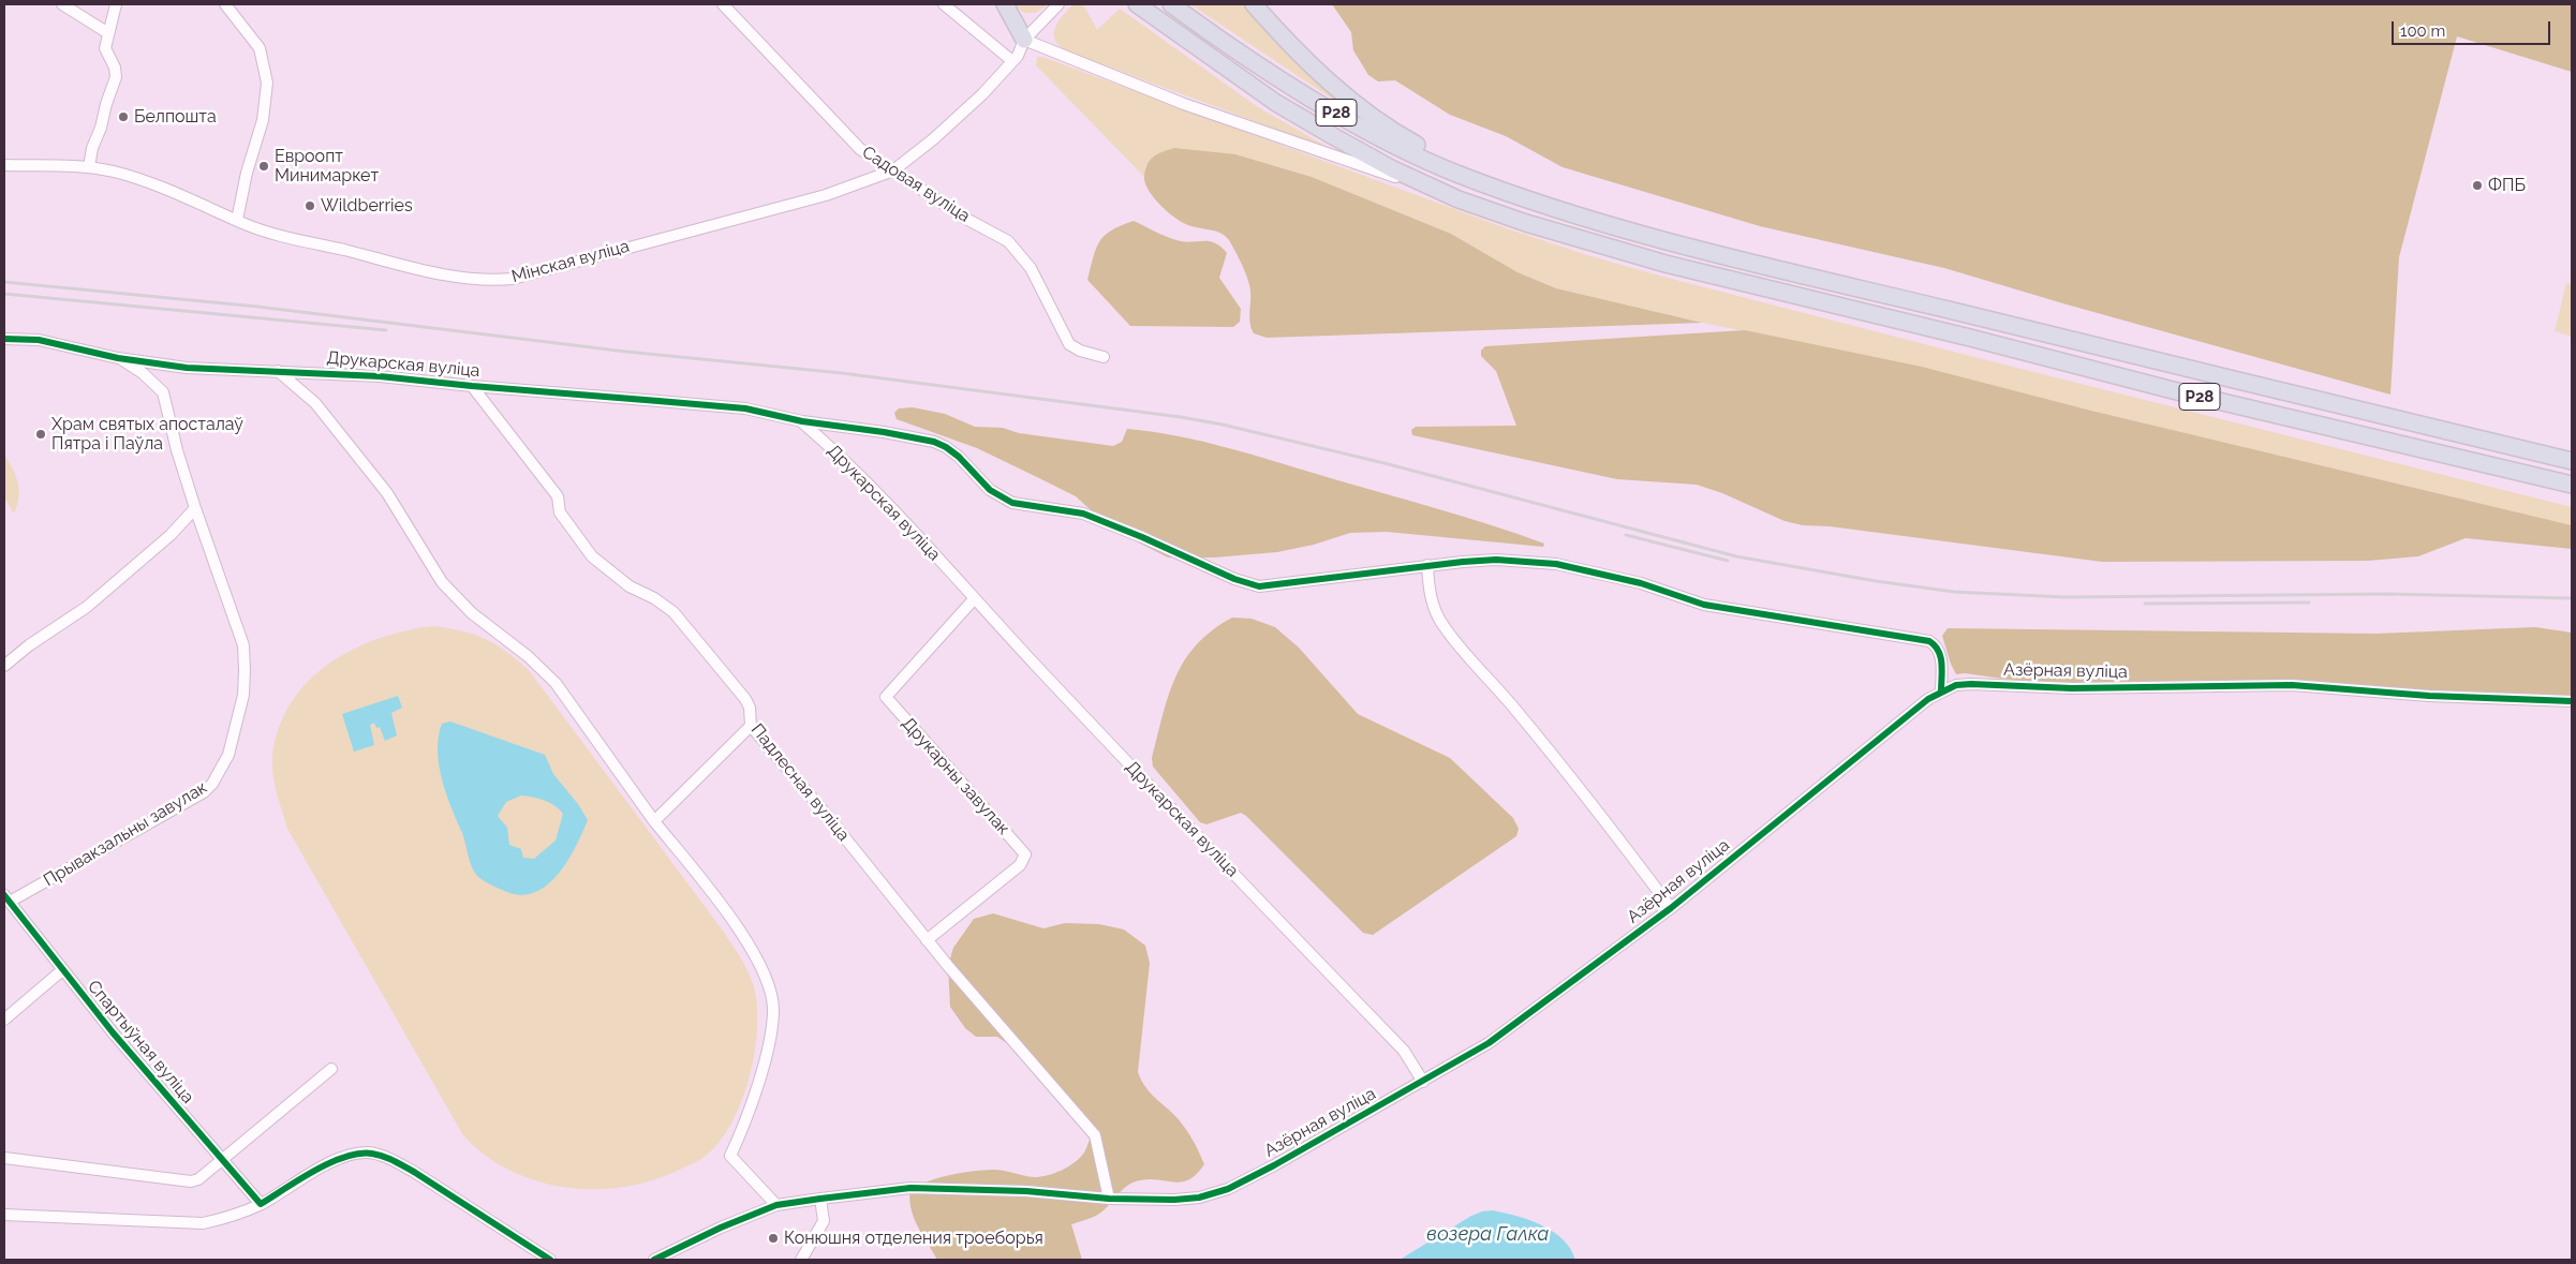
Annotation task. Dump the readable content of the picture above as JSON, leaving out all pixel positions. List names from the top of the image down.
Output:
{
  "streets": {
    "highway": ["Р28"],
    "street": [
      "Садовая вуліца",
      "Мінская вуліца",
      "Друкарская вуліца",
      "Азёрная вуліца",
      "Друкарны завулак",
      "Падлесная вуліца",
      "Прывакзальны завулак",
      "Спартыўная вуліца"
    ]
  },
  "crossings": [
    ["Садовая вуліца", "Мінская вуліца"],
    ["Друкарская вуліца", "Азёрная вуліца"],
    ["Друкарская вуліца", "Друкарны завулак"],
    ["Друкарская вуліца", "Падлесная вуліца"],
    ["Друкарская вуліца", "Прывакзальны завулак"],
    ["Азёрная вуліца", "Падлесная вуліца"],
    ["Друкарны завулак", "Падлесная вуліца"],
    ["Прывакзальны завулак", "Спартыўная вуліца"]
  ],
  "water": ["возера Галка"],
  "places": [
    "Белпошта",
    "Евроопт Минимаркет",
    "ФПБ",
    "Wildberries",
    "Храм святых апосталаў Пятра і Паўла",
    "Конюшня отделения троеборья"
  ],
  "scale_bar": "100 m"
}
